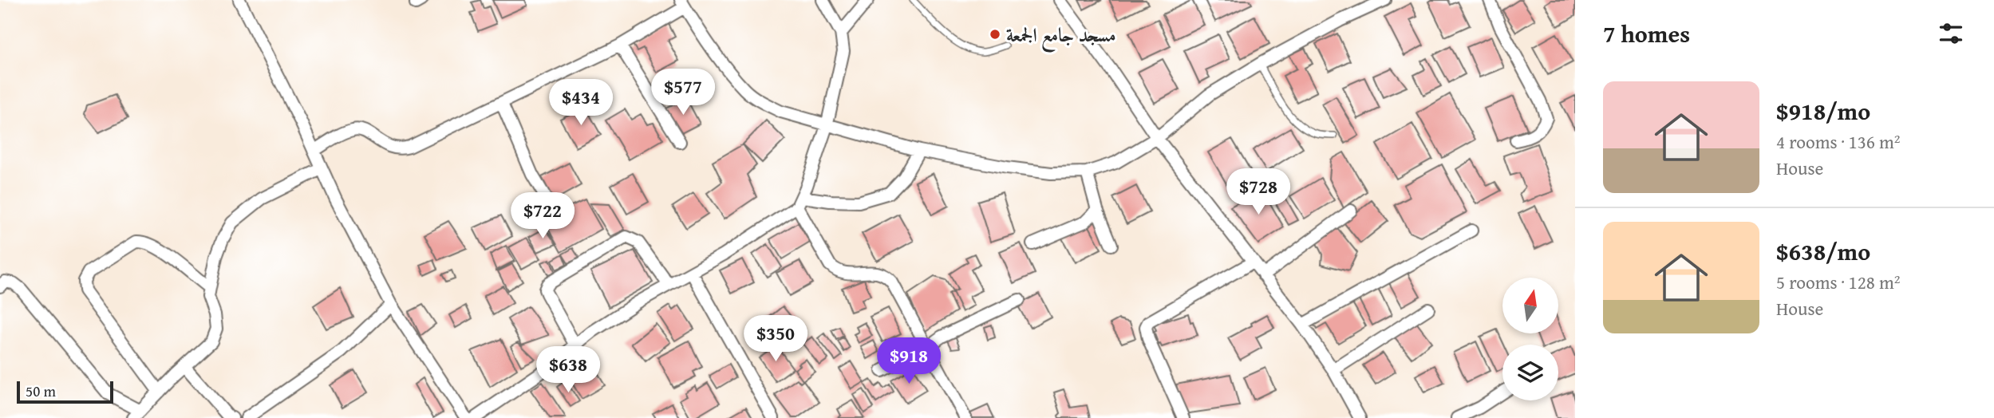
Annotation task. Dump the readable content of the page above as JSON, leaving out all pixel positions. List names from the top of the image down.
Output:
{
  "places": ["مسجد جامع الجمعة"],
  "scale_bar": "50 m",
  "north": "top",
  "page": {
    "heading": "7 homes",
    "list": [
      {
        "name": "$918/mo",
        "note": "4 rooms · 136 m² · House"
      },
      {
        "name": "$638/mo",
        "note": "5 rooms · 128 m² · House"
      }
    ],
    "price": [
      "$577",
      "$434",
      "$728",
      "$722",
      "$350",
      "$918",
      "$638"
    ],
    "scale": "50 m"
  }
}
